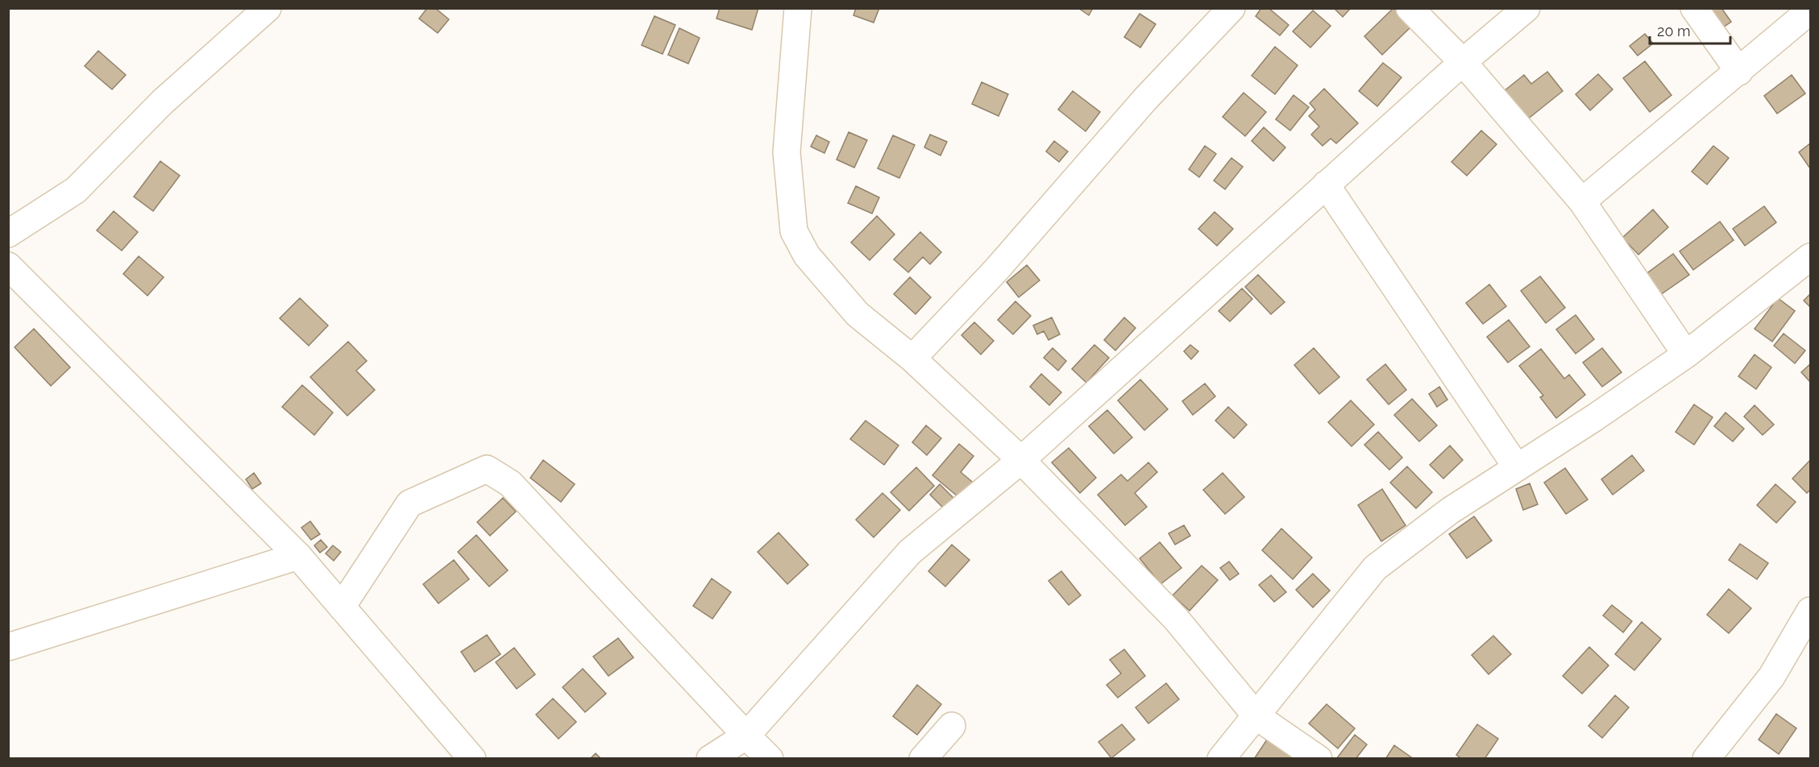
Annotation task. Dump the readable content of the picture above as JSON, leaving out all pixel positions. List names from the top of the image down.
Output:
{
  "scale_bar": "20 m"
}
